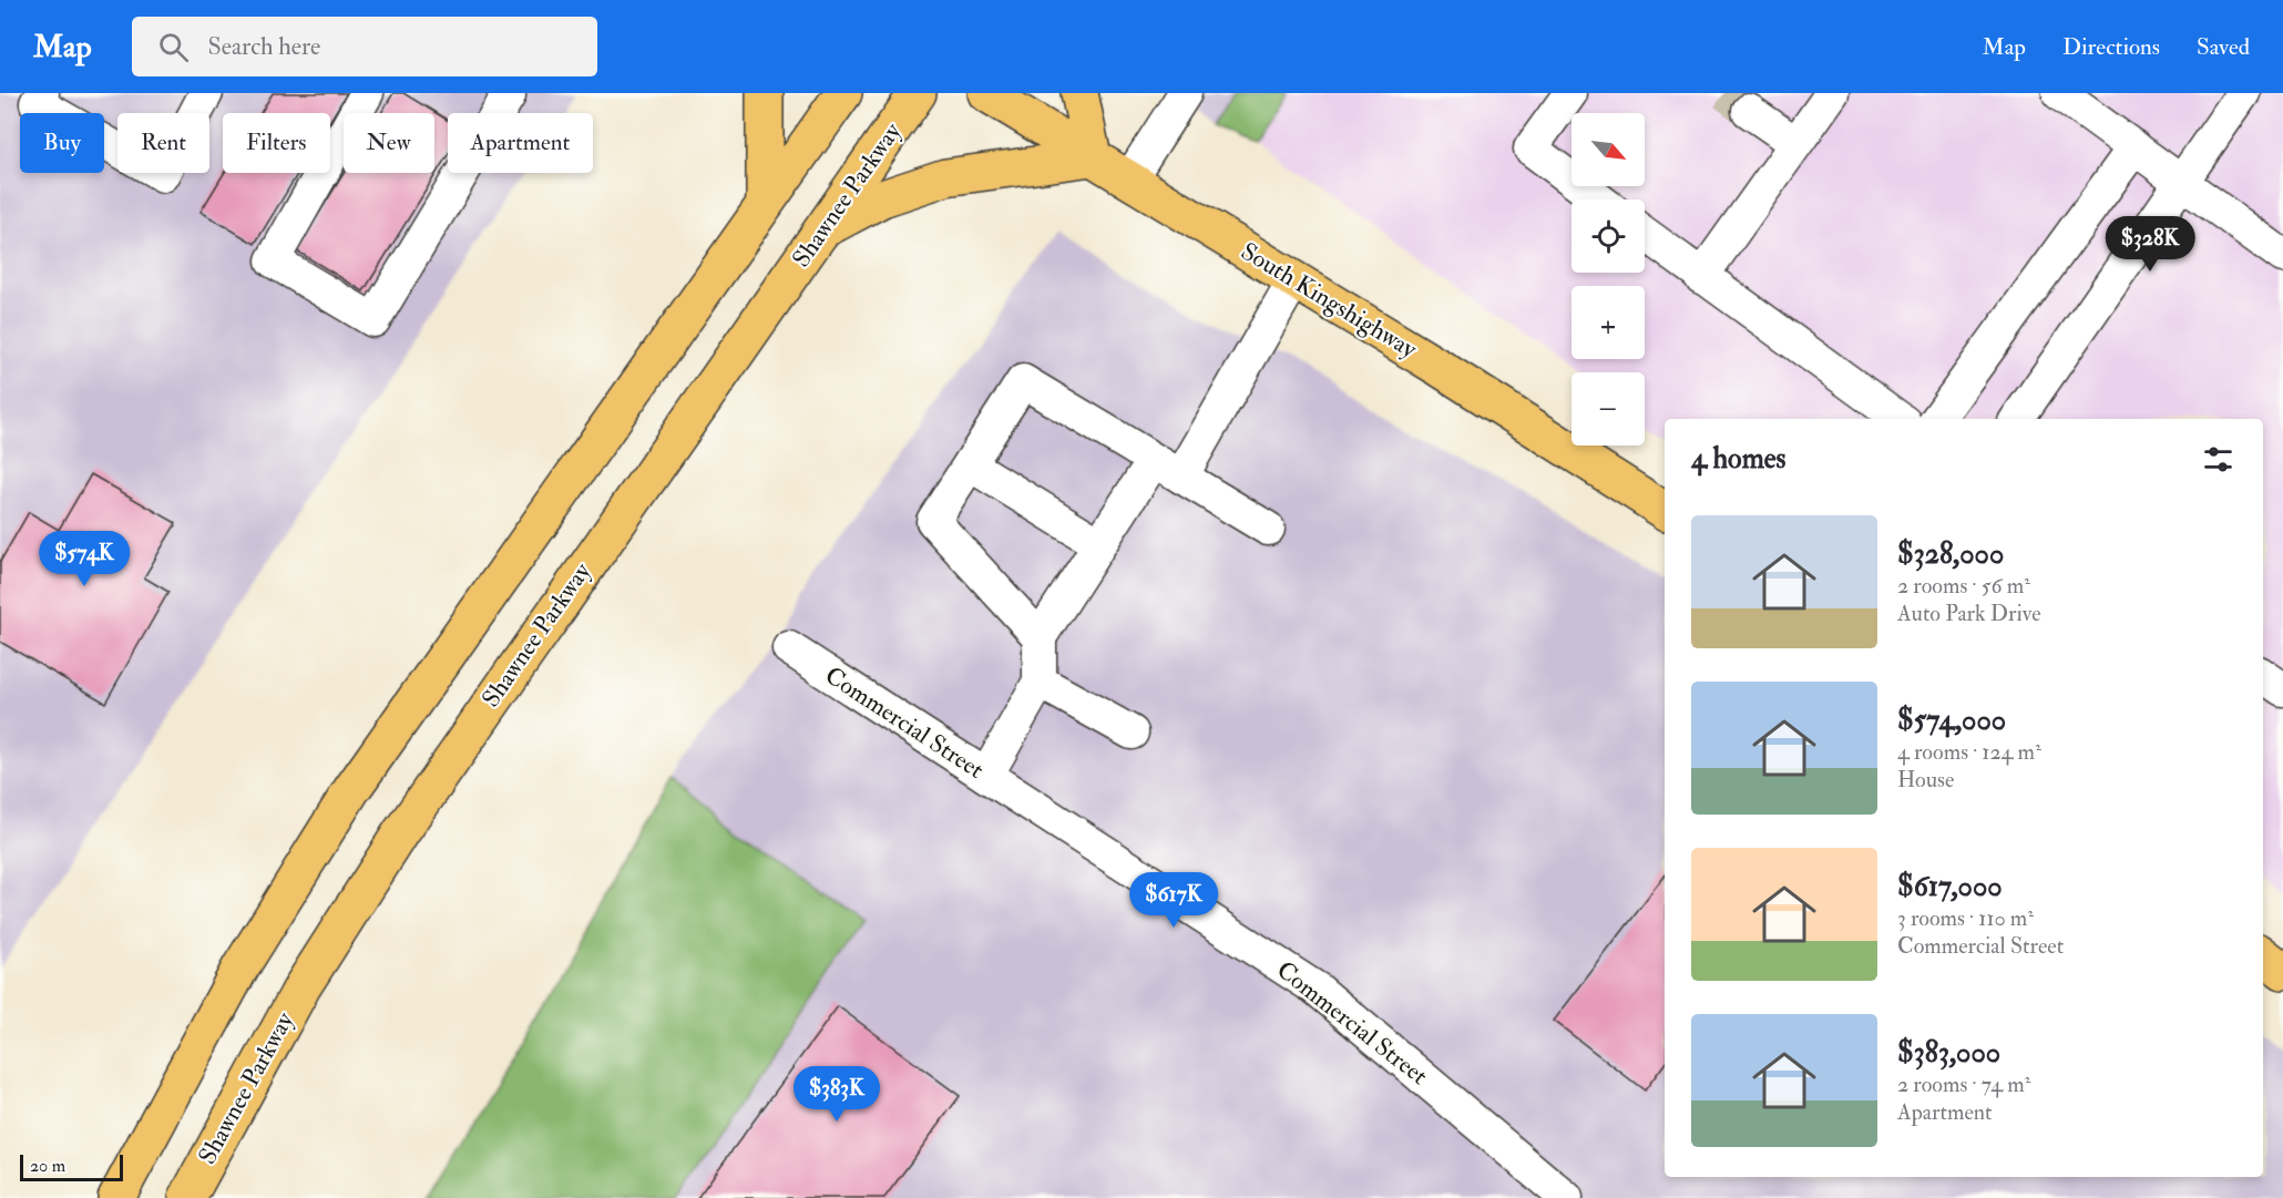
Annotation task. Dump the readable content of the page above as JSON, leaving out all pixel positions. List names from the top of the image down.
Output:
{
  "streets": {
    "main road": ["Shawnee Parkway", "South Kingshighway"],
    "street": ["Commercial Street"]
  },
  "scale_bar": "20 m",
  "north": "bottom right",
  "page": {
    "header": "Map",
    "search": "Search here",
    "nav": ["Map", "Directions", "Saved"],
    "map_buttons": ["+", "−"],
    "chip": [
      "Buy",
      "Rent",
      "Filters",
      "New",
      "Apartment"
    ],
    "price": [
      "$328K",
      "$574K",
      "$617K",
      "$383K"
    ],
    "heading": "4 homes",
    "list": [
      {
        "name": "$328,000",
        "note": "2 rooms · 56 m² · Auto Park Drive"
      },
      {
        "name": "$574,000",
        "note": "4 rooms · 124 m² · House"
      },
      {
        "name": "$617,000",
        "note": "3 rooms · 110 m² · Commercial Street"
      },
      {
        "name": "$383,000",
        "note": "2 rooms · 74 m² · Apartment"
      }
    ],
    "scale": "20 m"
  }
}
